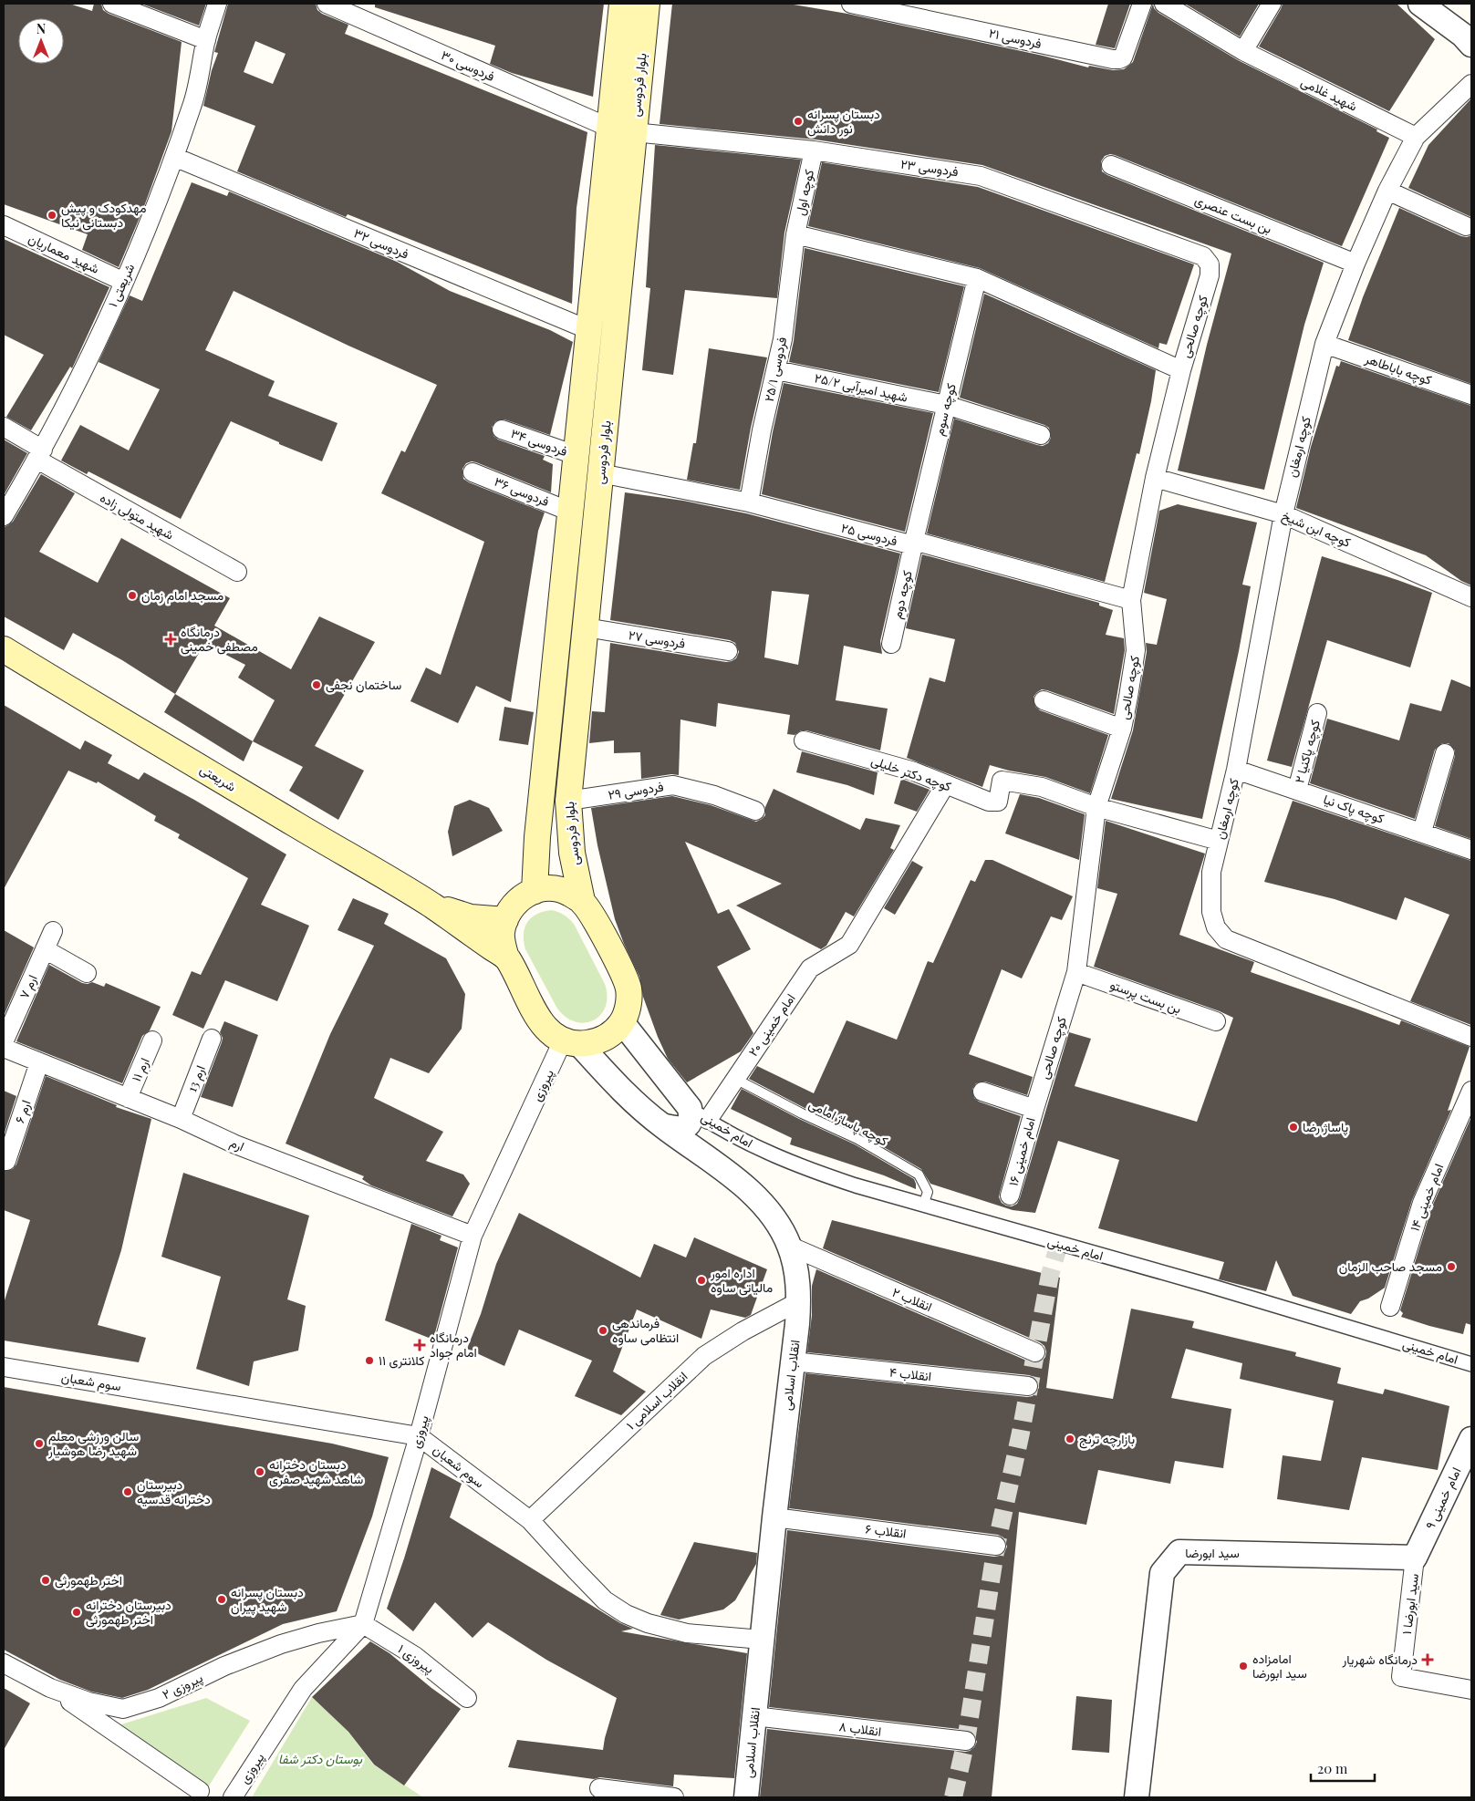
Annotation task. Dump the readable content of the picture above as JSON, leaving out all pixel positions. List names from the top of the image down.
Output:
{
  "streets": {
    "main road": ["بلوار فردوسی", "شریعتی"],
    "street": [
      "فردوسی ۲۱",
      "فردوسی ۳۰",
      "شهید غلامی",
      "فردوسی ۲۳",
      "کوچه اول",
      "بن بست عنصری",
      "فردوسی ۳۲",
      "شهید معماریان",
      "شریعتی ۱",
      "کوچه صالحی",
      "فردوسی ۲۵/۱",
      "کوچه باباطاهر",
      "شهید امیرآبی ۲۵/۲",
      "کوچه سوم",
      "فردوسی ۳۴",
      "کوچه ارمغان",
      "فردوسی ۳۶",
      "شهید متولی زاده",
      "کوچه ابن شیخ",
      "فردوسی ۲۵",
      "کوچه دوم",
      "فردوسی ۲۷",
      "کوچه پاکنیا ۲",
      "کوچه دکتر خلیلی",
      "فردوسی ۲۹",
      "کوچه پاک نیا",
      "ارم ۷",
      "بن بست پرستو",
      "امام خمینی ۲۰",
      "ارم ۱۱",
      "ارم 13",
      "پیروزی",
      "ارم ۶",
      "امام خمینی",
      "ارم",
      "امام خمینی ۱۶",
      "امام خمینی ۱۴",
      "انقلاب ۲",
      "انقلاب ۴",
      "انقلاب اسلامی",
      "سوم شعبان",
      "انقلاب اسلامی ۱",
      "امام خمینی ۹",
      "انقلاب ۶",
      "سید ابورضا",
      "سید ابورضا ۱",
      "پیروزی ۱",
      "پیروزی ۲",
      "انقلاب ۸"
    ],
    "lane": ["کوچه پاساژ امامی"]
  },
  "crossings": [
    ["فردوسی ۳۰", "بلوار فردوسی"],
    ["بلوار فردوسی", "فردوسی ۲۳"],
    ["بلوار فردوسی", "فردوسی ۳۲"],
    ["بلوار فردوسی", "فردوسی ۳۴"],
    ["بلوار فردوسی", "فردوسی ۳۶"],
    ["بلوار فردوسی", "فردوسی ۲۵"],
    ["بلوار فردوسی", "فردوسی ۲۷"],
    ["بلوار فردوسی", "شریعتی"],
    ["بلوار فردوسی", "فردوسی ۲۹"],
    ["بلوار فردوسی", "پیروزی"],
    ["بلوار فردوسی", "انقلاب اسلامی"],
    ["شهید غلامی", "کوچه ارمغان"],
    ["فردوسی ۲۳", "کوچه اول"],
    ["فردوسی ۲۳", "کوچه صالحی"],
    ["کوچه اول", "فردوسی ۲۵/۱"],
    ["بن بست عنصری", "کوچه ارمغان"],
    ["فردوسی ۳۲", "شریعتی ۱"],
    ["شهید معماریان", "شریعتی ۱"],
    ["شریعتی ۱", "شهید متولی زاده"],
    ["کوچه صالحی", "کوچه ابن شیخ"],
    ["کوچه صالحی", "فردوسی ۲۵"],
    ["کوچه صالحی", "کوچه دکتر خلیلی"],
    ["کوچه صالحی", "بن بست پرستو"],
    ["کوچه صالحی", "امام خمینی ۱۶"],
    ["فردوسی ۲۵/۱", "شهید امیرآبی ۲۵/۲"],
    ["فردوسی ۲۵/۱", "فردوسی ۲۵"],
    ["کوچه باباطاهر", "کوچه ارمغان"],
    ["شهید امیرآبی ۲۵/۲", "کوچه سوم"],
    ["کوچه سوم", "فردوسی ۲۵"],
    ["کوچه سوم", "کوچه دوم"],
    ["کوچه ارمغان", "کوچه ابن شیخ"],
    ["کوچه ارمغان", "کوچه پاک نیا"],
    ["فردوسی ۲۵", "کوچه دوم"],
    ["کوچه پاکنیا ۲", "کوچه پاک نیا"],
    ["کوچه دکتر خلیلی", "امام خمینی ۲۰"],
    ["شریعتی", "پیروزی"],
    ["شریعتی", "انقلاب اسلامی"],
    ["امام خمینی ۲۰", "کوچه پاساژ امامی"],
    ["امام خمینی ۲۰", "امام خمینی"],
    ["ارم ۱۱", "ارم"],
    ["ارم 13", "ارم"],
    ["پیروزی", "ارم"],
    ["پیروزی", "انقلاب اسلامی"],
    ["پیروزی", "سوم شعبان"],
    ["پیروزی", "پیروزی ۱"],
    ["پیروزی", "پیروزی ۲"],
    ["ارم ۶", "ارم"],
    ["کوچه پاساژ امامی", "امام خمینی"],
    ["انقلاب ۲", "انقلاب اسلامی"],
    ["انقلاب ۴", "انقلاب اسلامی"],
    ["انقلاب اسلامی", "سوم شعبان"],
    ["انقلاب اسلامی", "انقلاب اسلامی ۱"],
    ["انقلاب اسلامی", "انقلاب ۶"],
    ["انقلاب اسلامی", "انقلاب ۸"],
    ["سوم شعبان", "انقلاب اسلامی ۱"],
    ["امام خمینی ۹", "سید ابورضا"],
    ["امام خمینی ۹", "سید ابورضا ۱"],
    ["سید ابورضا", "سید ابورضا ۱"],
    ["پیروزی ۱", "پیروزی ۲"]
  ],
  "parks": ["بوستان دکتر شفا"],
  "places": {
    "other": [
      "دبستان پسرانه نور دانش",
      "مهدکودک و پیش دبستانی نیکا",
      "مسجد امام زمان",
      "ساختمان نجفی",
      "پاساژ رضا",
      "مسجد صاحب الزمان",
      "اداره امور مالیاتی ساوه",
      "فرماندهی انتظامی ساوه",
      "کلانتری ۱۱",
      "بازارچه ترنج",
      "سالن ورزشی معلم شهید رضا هوشیار",
      "دبستان دخترانه شاهد شهید صفری",
      "دبیرستان دخترانه قدسیه",
      "اختر طهمورثی",
      "دبستان پسرانه شهید پیران",
      "دبیرستان دخترانه اختر طهمورثی",
      "امامزاده سید ابورضا"
    ],
    "health": ["درمانگاه مصطفی خمینی", "درمانگاه امام جواد", "درمانگاه شهریار"]
  },
  "scale_bar": "20 m",
  "north": "top"
}
